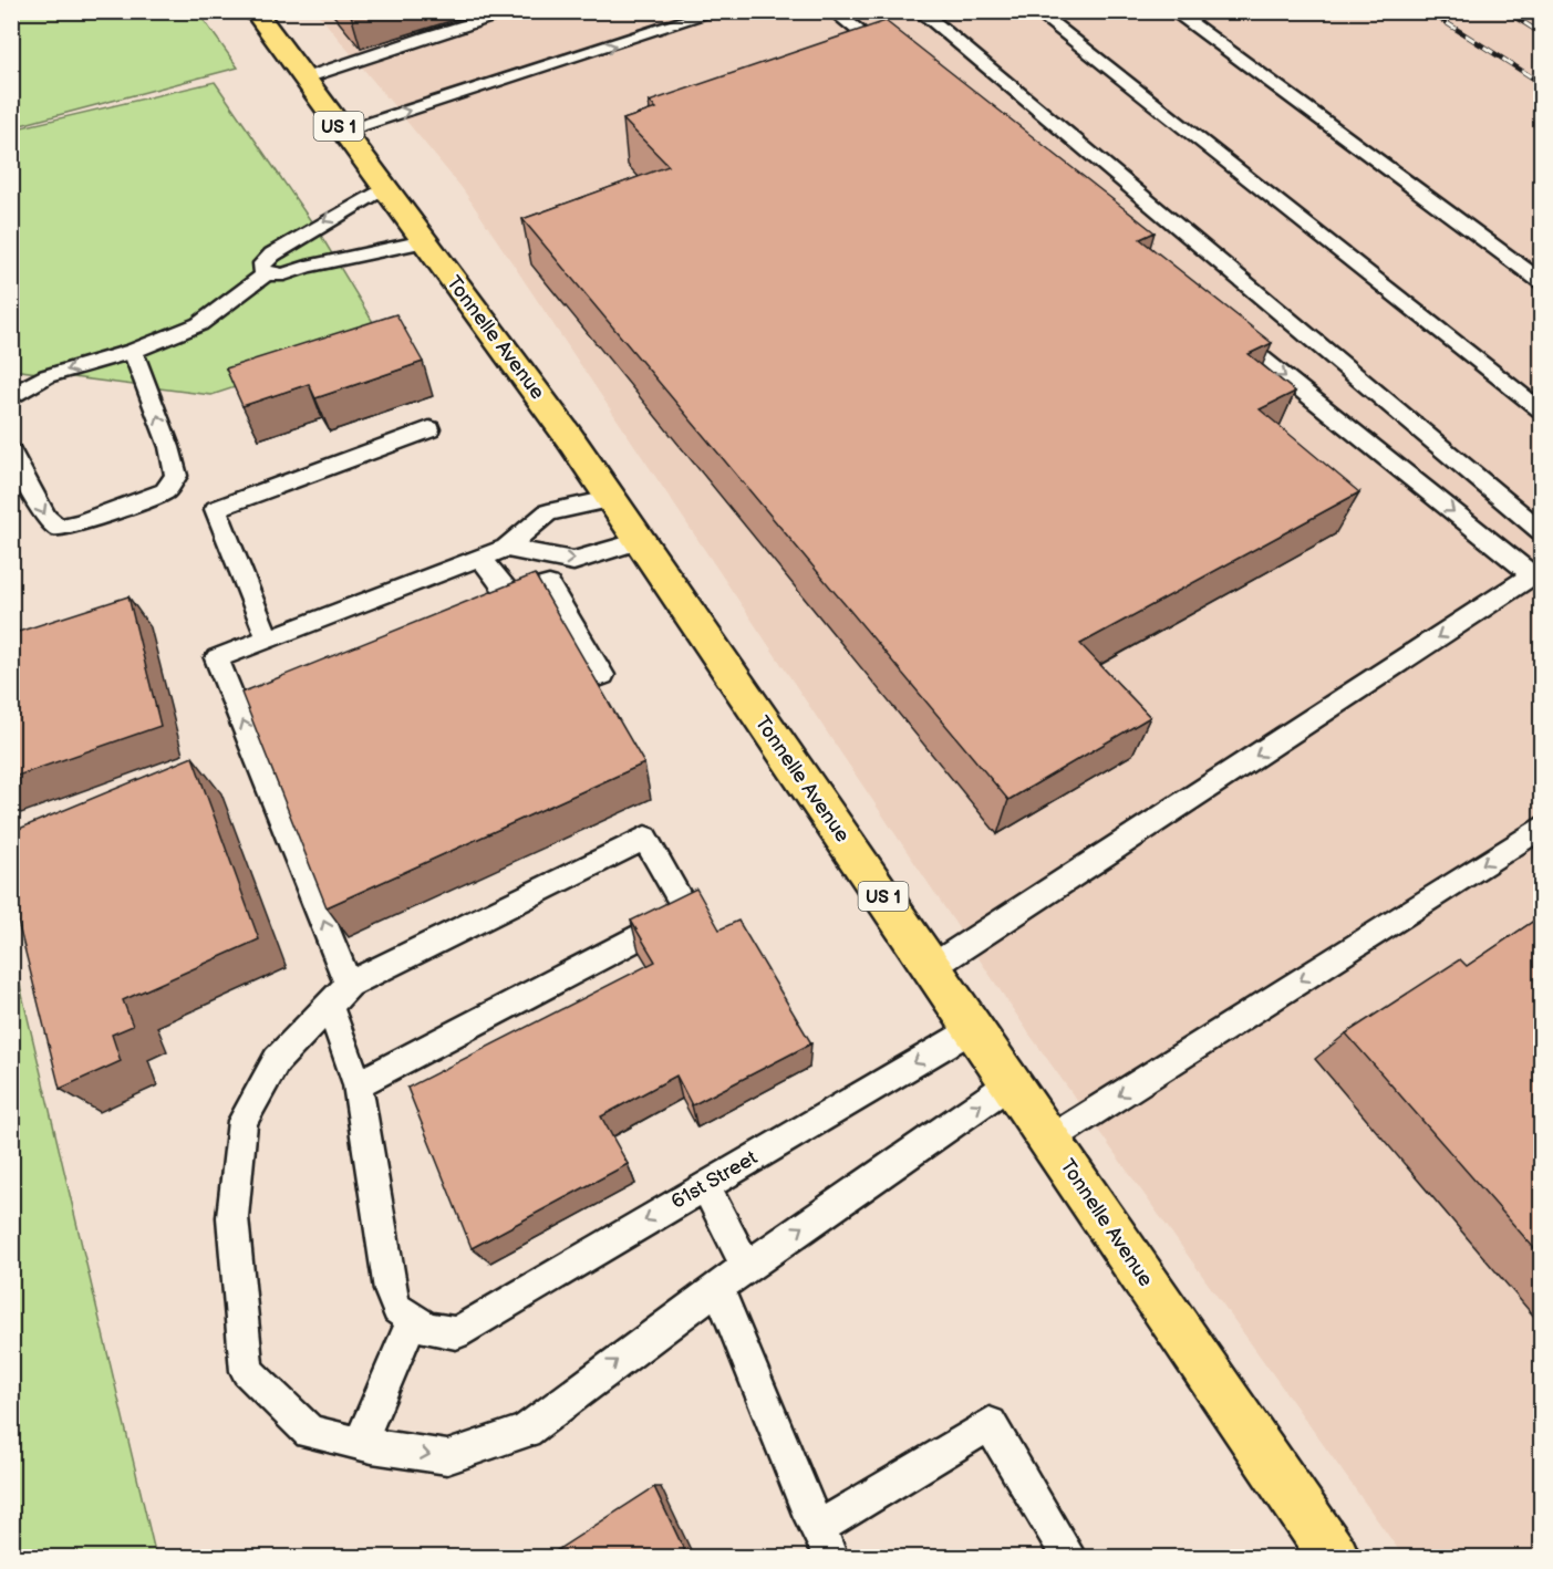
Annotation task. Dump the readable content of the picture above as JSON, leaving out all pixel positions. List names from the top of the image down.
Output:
{
  "streets": {
    "main road": ["US 1", "Tonnelle Avenue"],
    "lane": ["61st Street"]
  },
  "crossings": [
    ["Tonnelle Avenue", "61st Street"]
  ]
}
